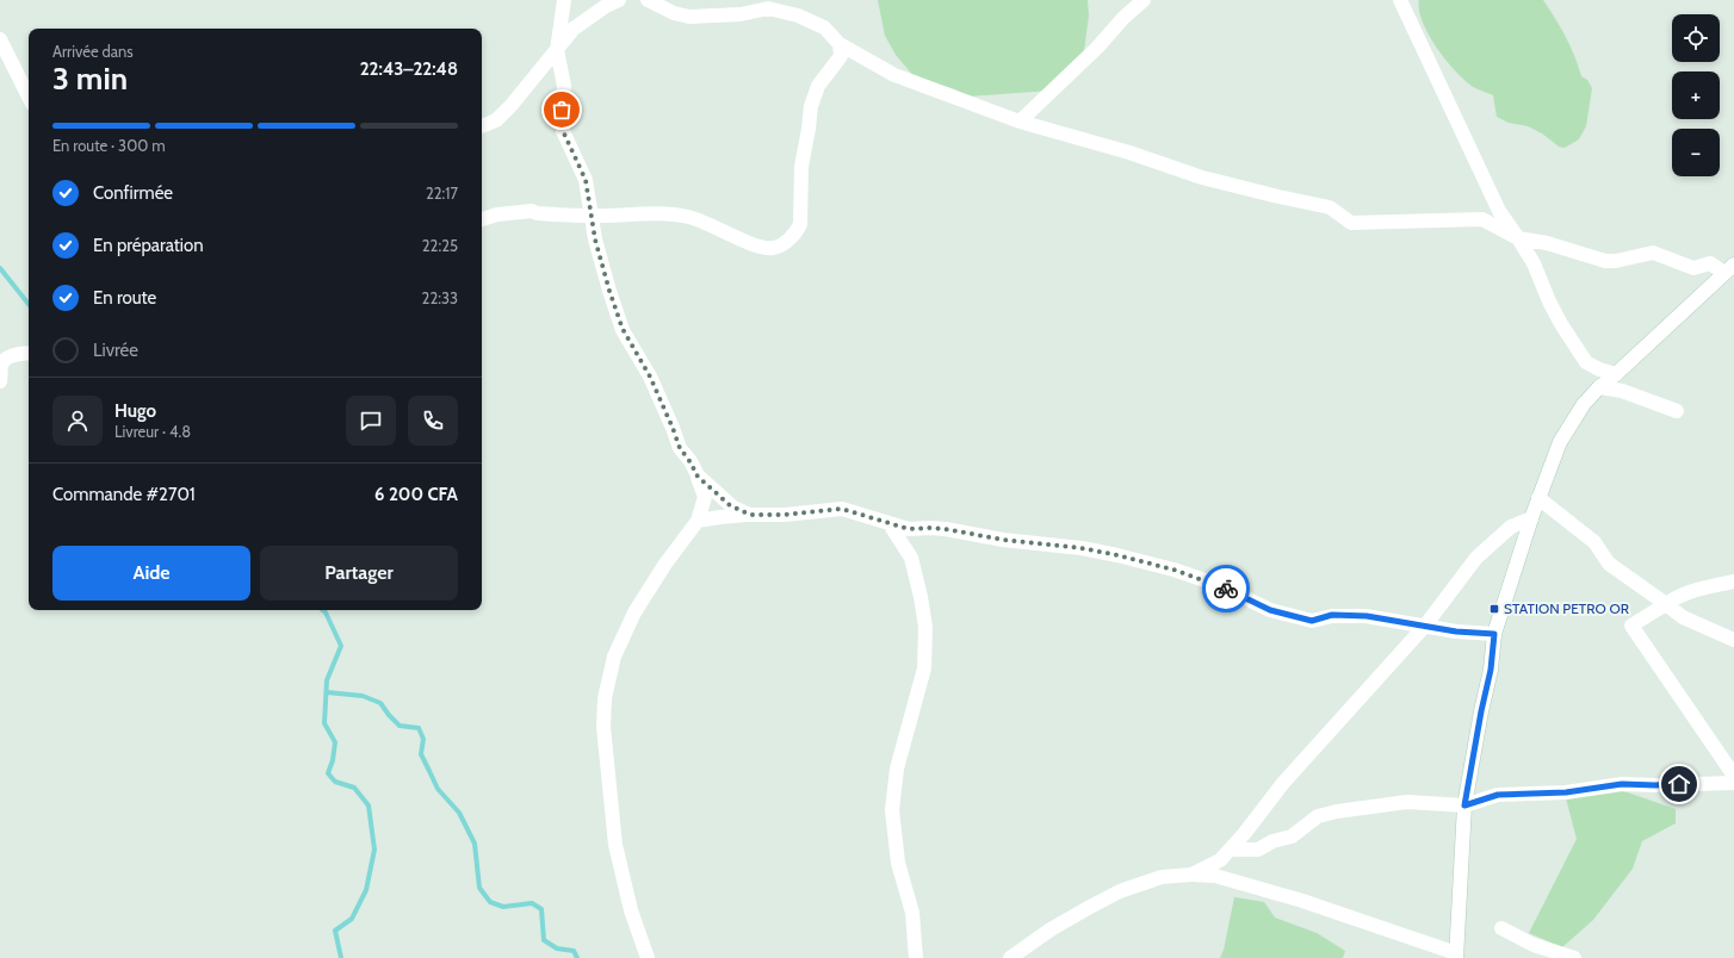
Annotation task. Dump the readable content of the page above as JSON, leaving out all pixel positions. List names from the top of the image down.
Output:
{
  "places": {
    "transit": ["STATION PETRO OR"]
  },
  "page": {
    "map_buttons": ["+", "−"],
    "heading": ["3 min", "Arrivée dans", "22:43–22:48"],
    "panel": [
      "Hugo",
      "Livreur · 4.8",
      "Commande #2701",
      "6 200 CFA"
    ],
    "bar": "En route · 300 m",
    "list": [
      ["Confirmée", "22:17"],
      ["En préparation", "22:25"],
      ["En route", "22:33"],
      "Livrée"
    ],
    "buttons": ["Aide", "Partager"]
  }
}
